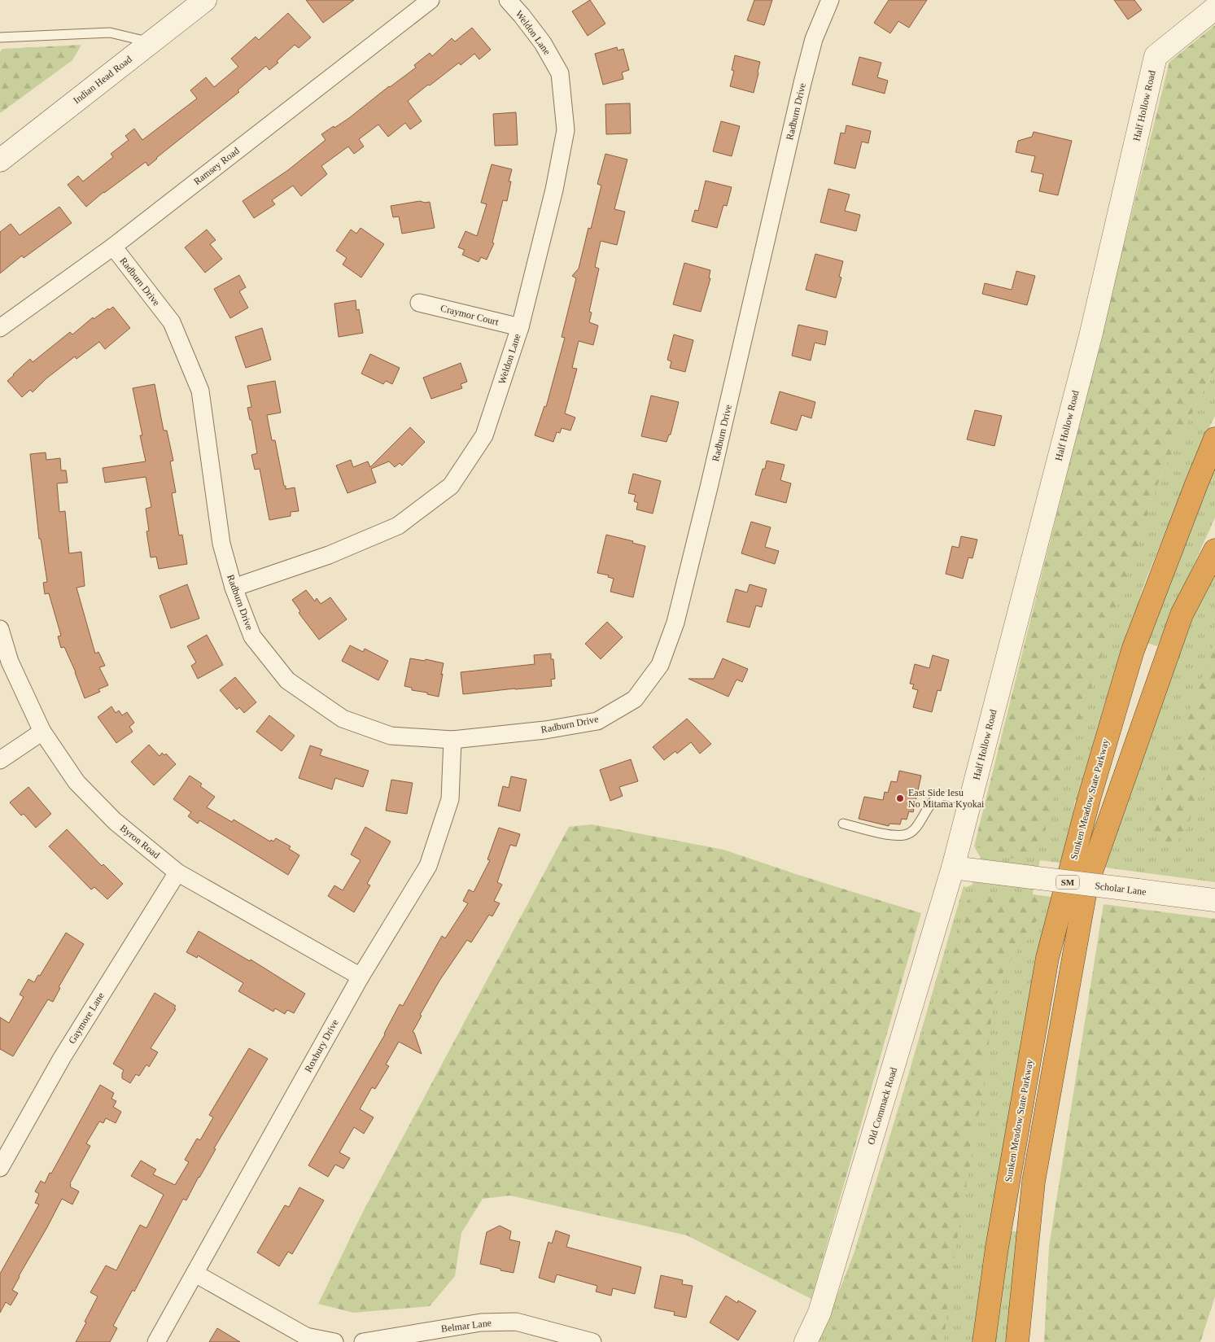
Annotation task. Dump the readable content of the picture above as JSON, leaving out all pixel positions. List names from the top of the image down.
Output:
{
  "streets": {
    "highway": ["Sunken Meadow State Parkway", "SM"],
    "street": [
      "Weldon Lane",
      "Indian Head Road",
      "Half Hollow Road",
      "Radburn Drive",
      "Ramsey Road",
      "Craymor Court",
      "Byron Road",
      "Scholar Lane",
      "Gaymore Lane",
      "Roxbury Drive",
      "Old Commack Road",
      "Belmar Lane"
    ]
  },
  "crossings": [
    ["Weldon Lane", "Radburn Drive"],
    ["Weldon Lane", "Craymor Court"],
    ["Half Hollow Road", "Scholar Lane"],
    ["Half Hollow Road", "Old Commack Road"],
    ["Radburn Drive", "Ramsey Road"],
    ["Radburn Drive", "Roxbury Drive"],
    ["Byron Road", "Gaymore Lane"],
    ["Byron Road", "Roxbury Drive"],
    ["Scholar Lane", "Old Commack Road"]
  ],
  "places": ["East Side Iesu No Mitama Kyokai"]
}
